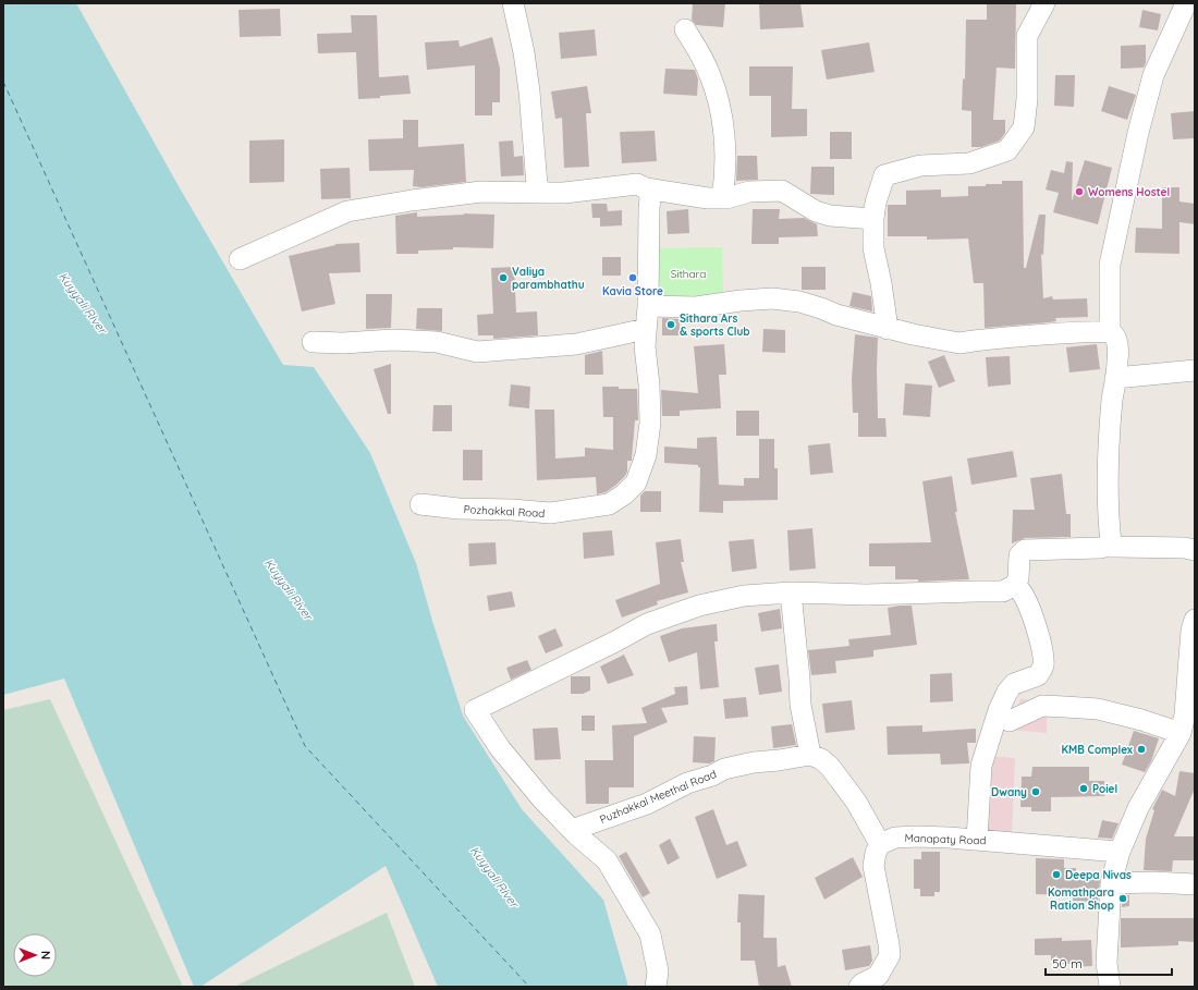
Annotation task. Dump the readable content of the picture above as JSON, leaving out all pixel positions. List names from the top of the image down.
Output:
{
  "streets": {
    "street": ["Pozhakkal Road", "Puzhakkal Meethal Road", "Manapaty Road"]
  },
  "water": ["Kuyyali River"],
  "parks": ["Sithara"],
  "places": [
    "Womens Hostel",
    "Valiya parambhathu",
    "Kavia Store",
    "Sithara Ars & sports Club",
    "KMB Complex",
    "Poiel",
    "Dwany",
    "Deepa Nivas",
    "Komathpara Ration Shop"
  ],
  "scale_bar": "50 m",
  "north": "right"
}
